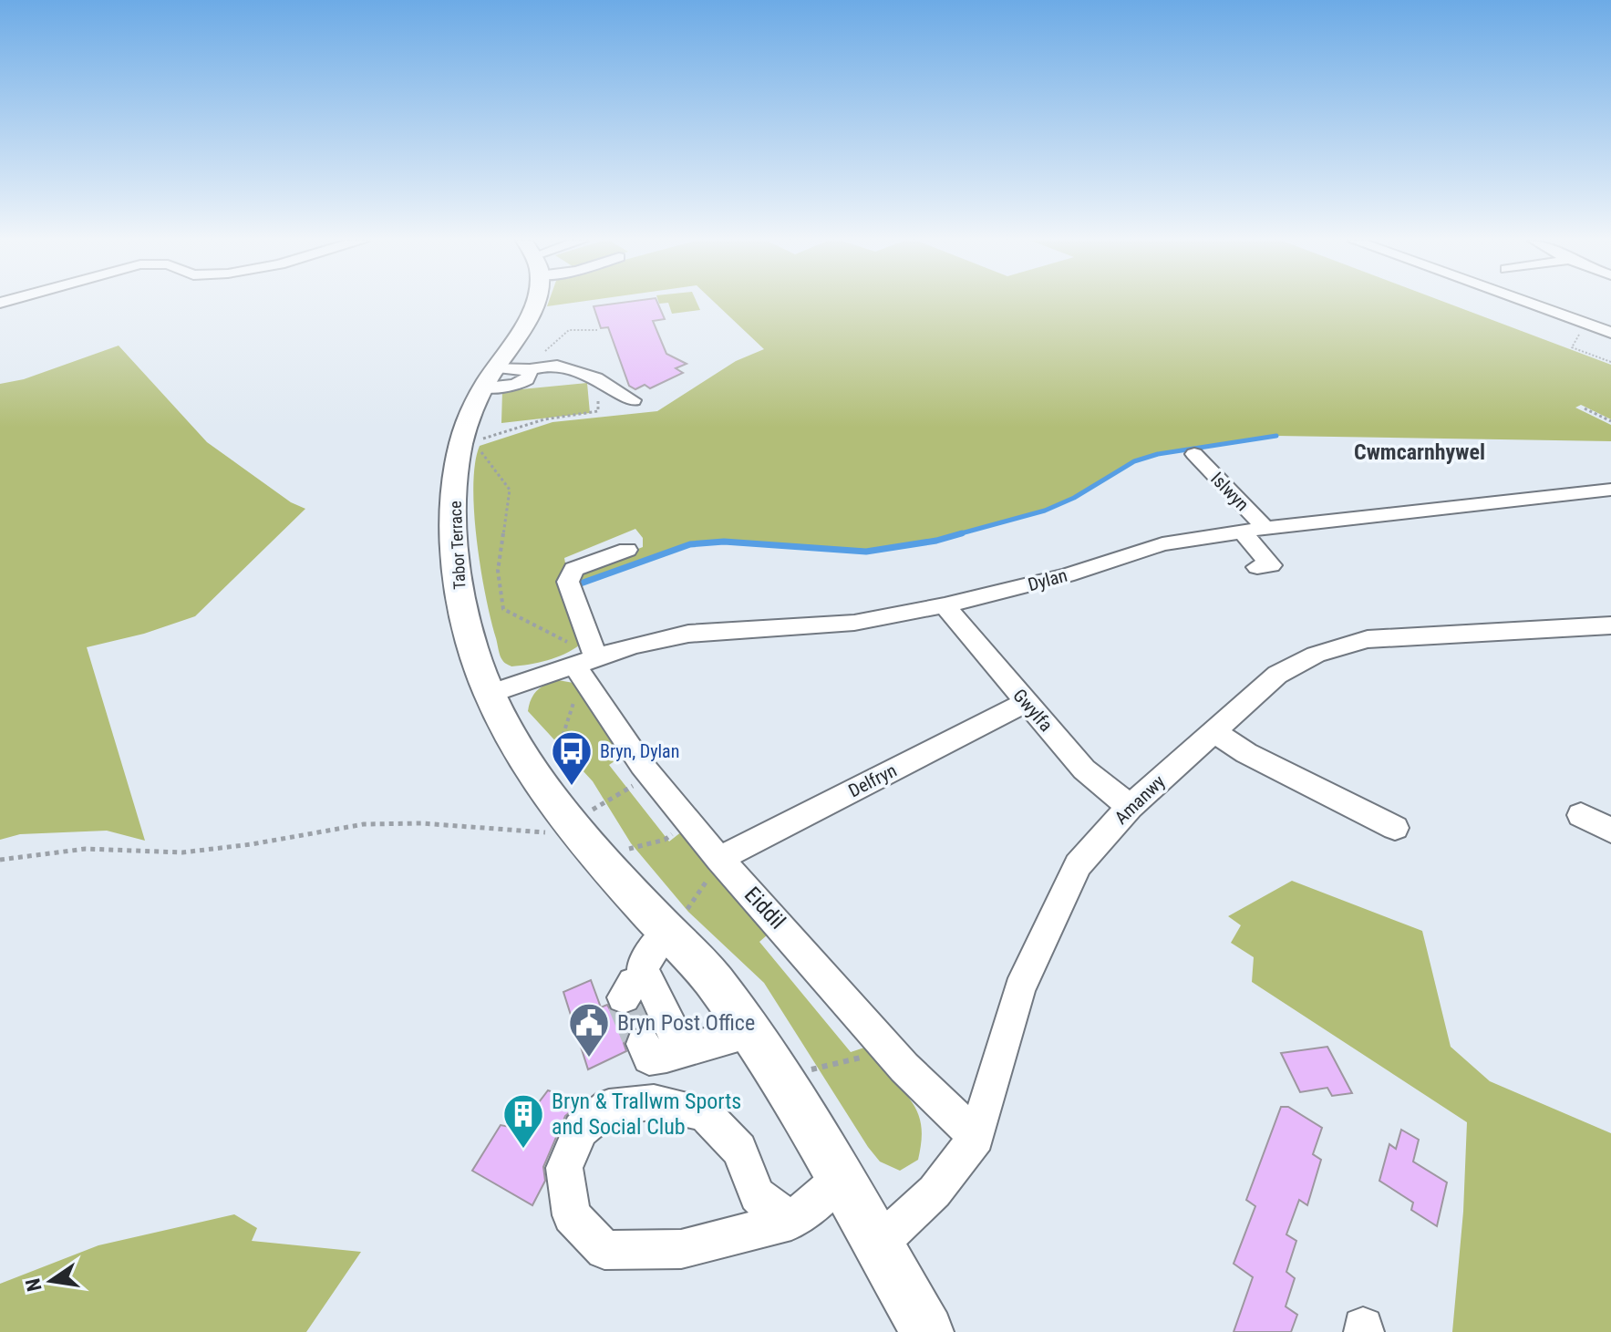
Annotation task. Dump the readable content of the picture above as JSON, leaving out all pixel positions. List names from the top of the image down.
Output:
{
  "streets": {
    "main road": ["Tabor Terrace"],
    "street": [
      "Islwyn",
      "Dylan",
      "Gwylfa",
      "Delfryn",
      "Amanwy",
      "Eiddil"
    ]
  },
  "crossings": [
    ["Islwyn", "Dylan"],
    ["Tabor Terrace", "Dylan"],
    ["Tabor Terrace", "Amanwy"],
    ["Dylan", "Gwylfa"],
    ["Dylan", "Eiddil"],
    ["Gwylfa", "Delfryn"],
    ["Gwylfa", "Amanwy"],
    ["Delfryn", "Eiddil"],
    ["Amanwy", "Eiddil"]
  ],
  "districts": ["Cwmcarnhywel"],
  "places": {
    "bus stop": ["Bryn, Dylan"],
    "public building": ["Bryn Post Office"],
    "building": ["Bryn & Trallwm Sports and Social Club"]
  },
  "north": "left"
}
